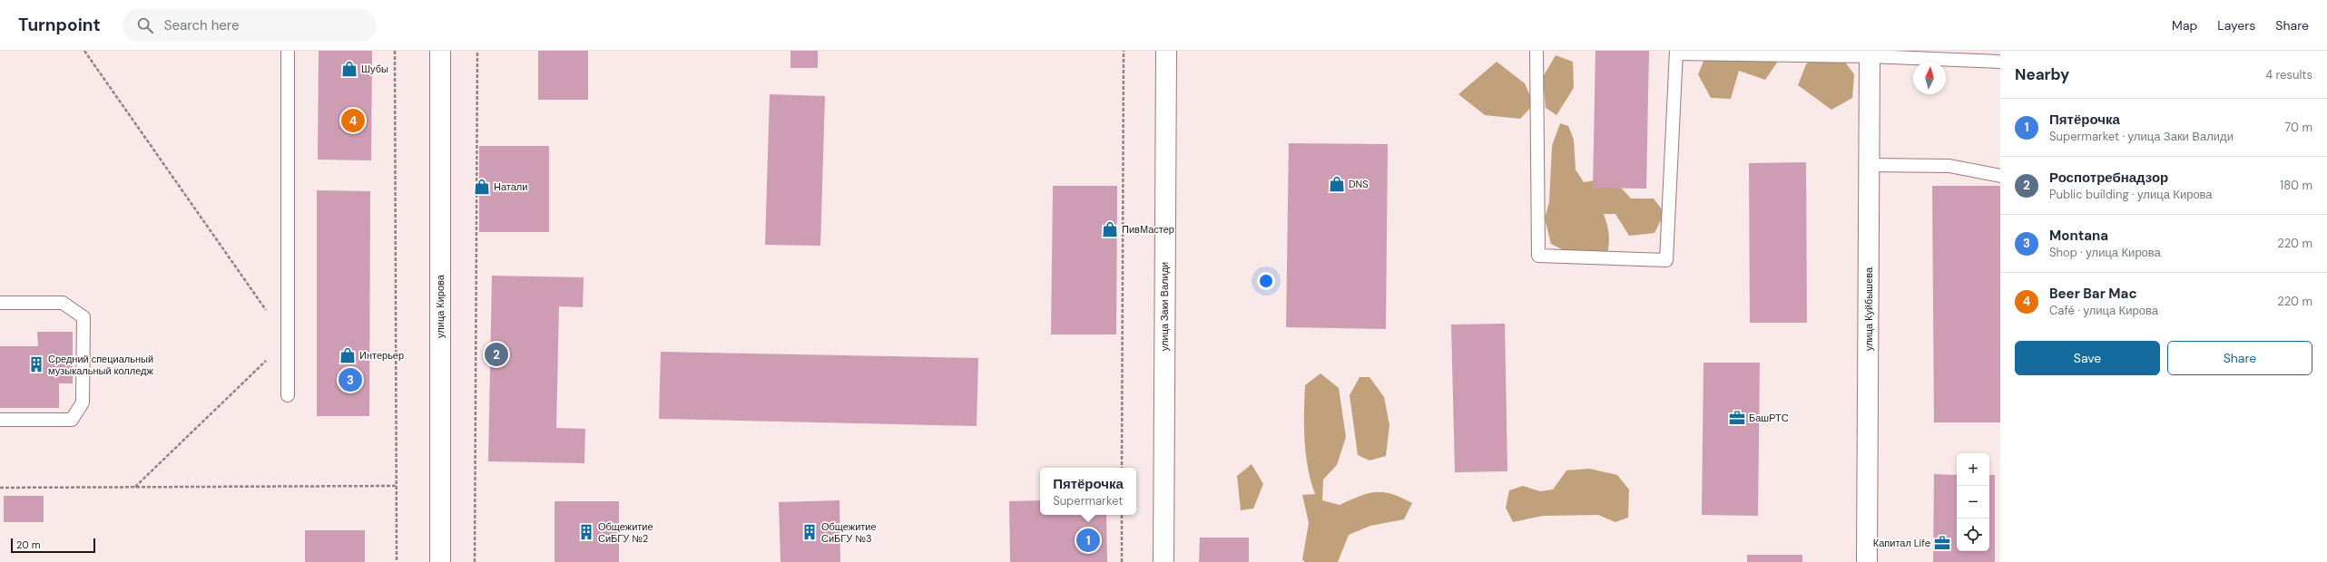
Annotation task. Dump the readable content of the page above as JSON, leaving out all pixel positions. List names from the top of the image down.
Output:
{
  "streets": {
    "street": ["улица Кирова", "улица Заки Валиди", "улица Куйбышева"]
  },
  "places": {
    "shop": [
      "Шубы",
      "DNS",
      "Натали",
      "ПивМастер",
      "Интерьер"
    ],
    "building": ["Средний специальный музыкальный колледж", "Общежитие СиБГУ №2", "Общежитие СиБГУ №3"],
    "office": ["БашРТС", "Капитал Life"]
  },
  "scale_bar": "20 m",
  "north": "top",
  "page": {
    "header": "Turnpoint",
    "search": "Search here",
    "nav": ["Map", "Layers", "Share"],
    "heading": ["Nearby", "4 results"],
    "list": [
      {
        "mark": "1",
        "name": "Пятёрочка",
        "note": "Supermarket · улица Заки Валиди",
        "value": "70 m"
      },
      {
        "mark": "2",
        "name": "Роспотребнадзор",
        "note": "Public building · улица Кирова",
        "value": "180 m"
      },
      {
        "mark": "3",
        "name": "Montana",
        "note": "Shop · улица Кирова",
        "value": "220 m"
      },
      {
        "mark": "4",
        "name": "Beer Bar Mac",
        "note": "Café · улица Кирова",
        "value": "220 m"
      }
    ],
    "pins": [
      "4",
      "2",
      "3",
      "1"
    ],
    "buttons": ["Save", "Share"],
    "map_buttons": ["+", "−"],
    "popup": ["Пятёрочка", "Supermarket"],
    "scale": "20 m"
  }
}
